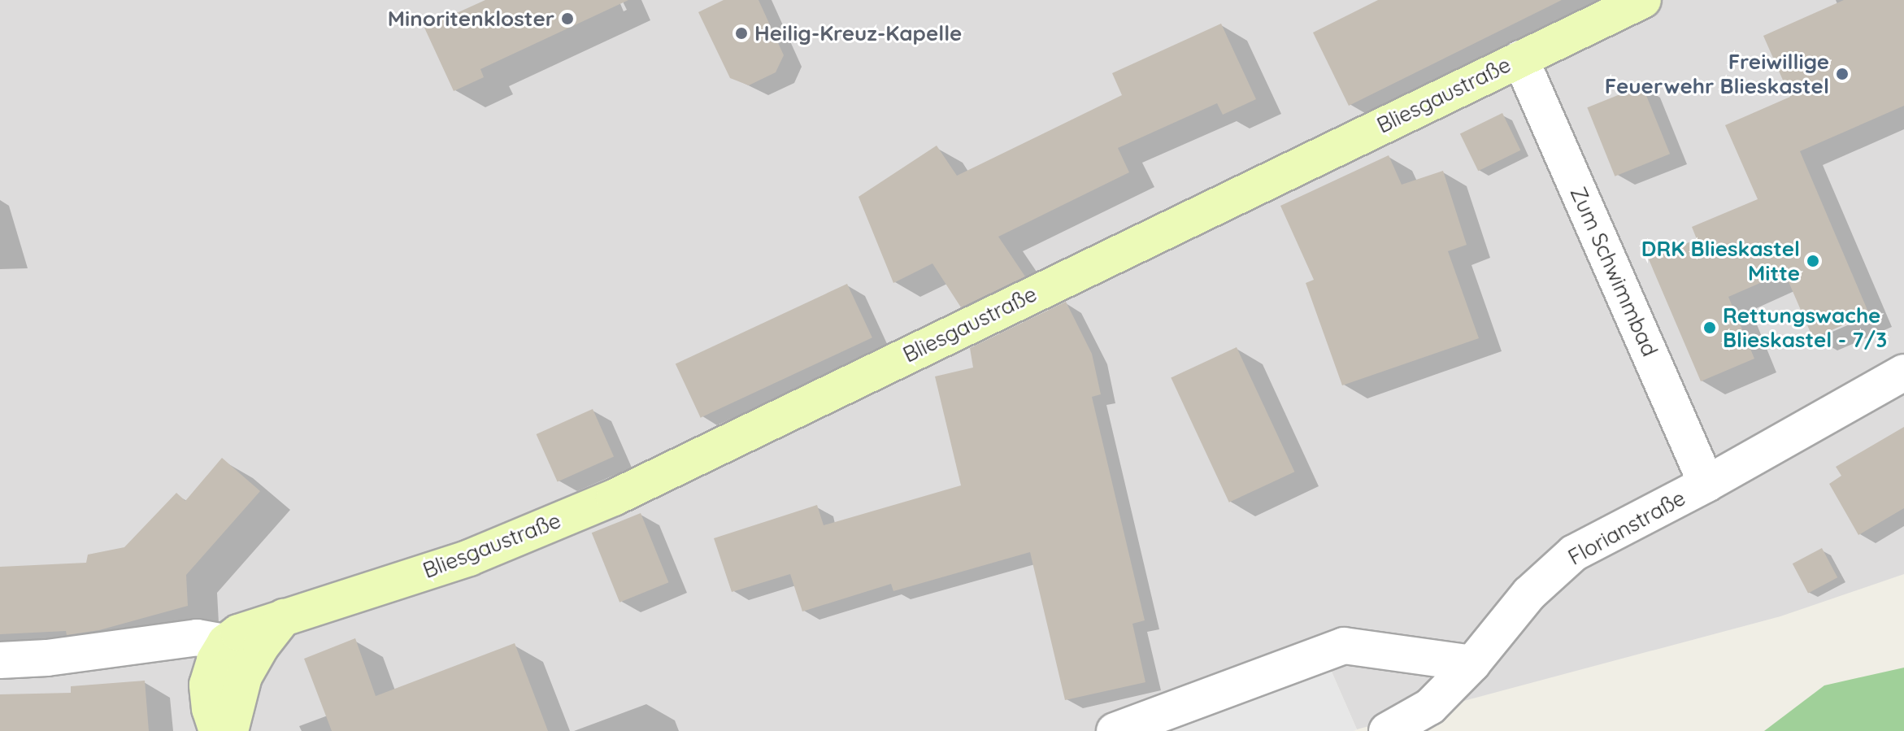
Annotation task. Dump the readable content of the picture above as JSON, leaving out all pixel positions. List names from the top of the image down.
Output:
{
  "streets": {
    "main road": ["Bliesgaustraße"],
    "street": ["Zum Schwimmbad", "Florianstraße"]
  },
  "crossings": [
    ["Bliesgaustraße", "Zum Schwimmbad"],
    ["Zum Schwimmbad", "Florianstraße"]
  ],
  "places": [
    "Minoritenkloster",
    "Heilig-Kreuz-Kapelle",
    "Freiwillige Feuerwehr Blieskastel",
    "DRK Blieskastel Mitte",
    "Rettungswache Blieskastel - 7/3"
  ]
}
